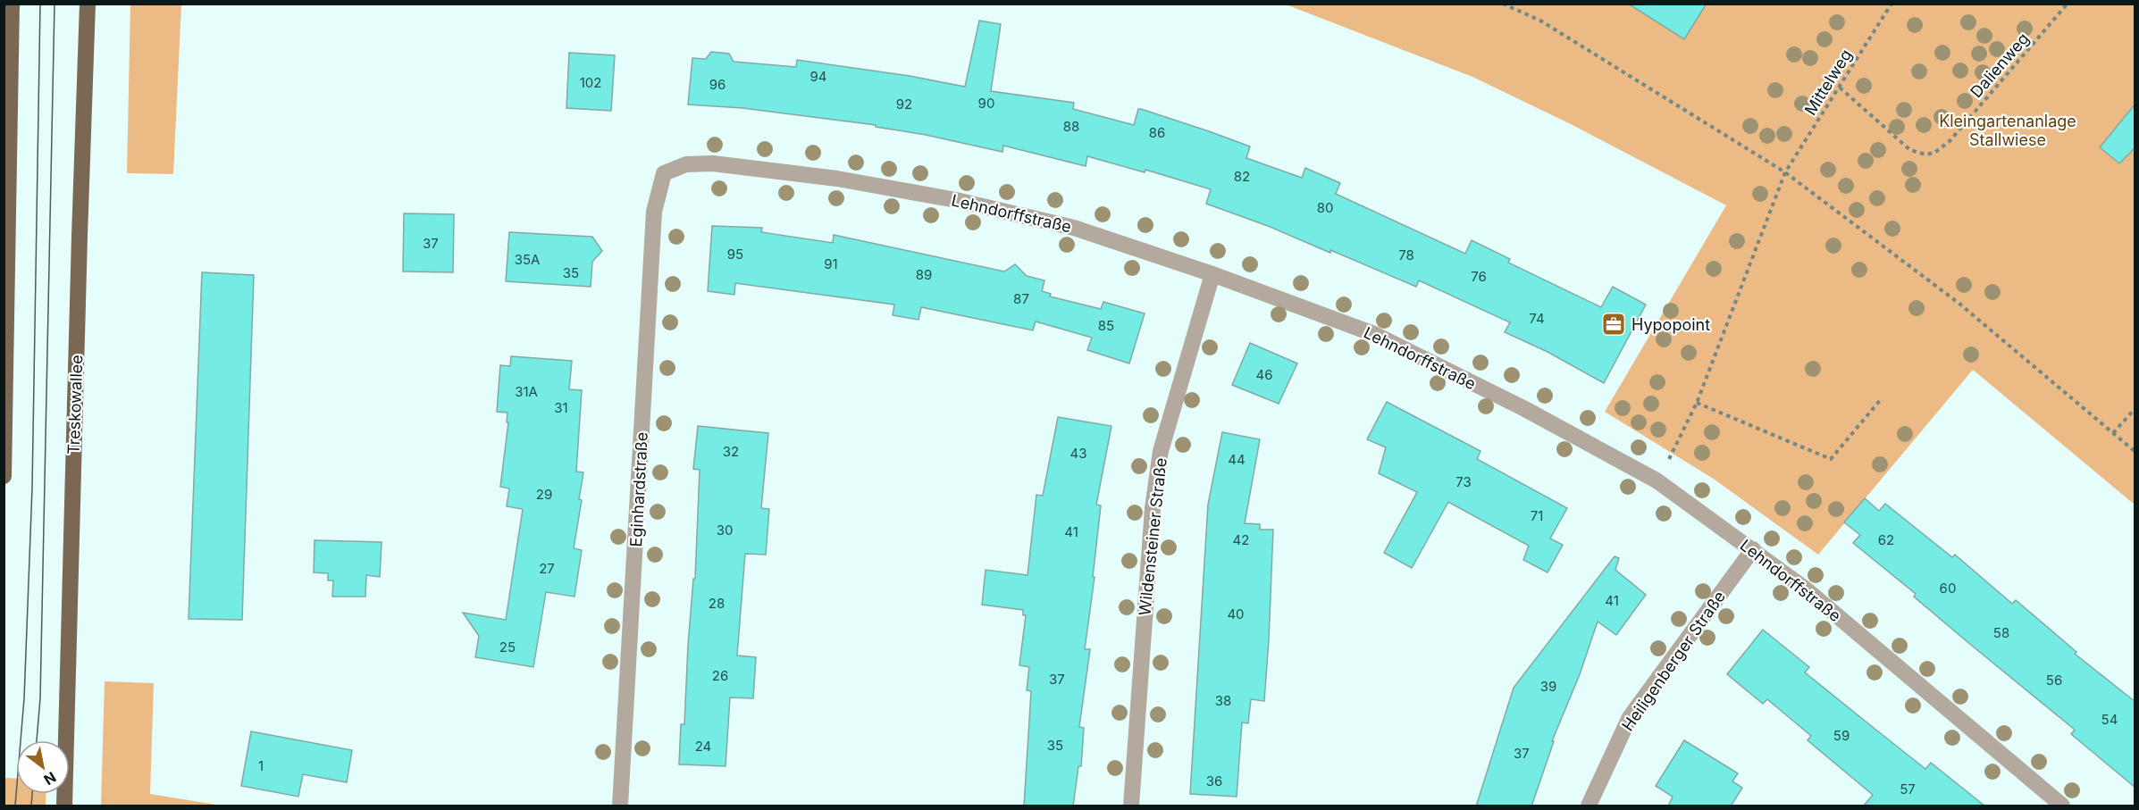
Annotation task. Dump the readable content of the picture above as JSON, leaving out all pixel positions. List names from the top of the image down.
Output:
{
  "streets": {
    "main road": ["Treskowallee"],
    "street": [
      "Lehndorffstraße",
      "Eginhardstraße",
      "Wildensteiner Straße",
      "Heiligenberger Straße"
    ],
    "path": ["Dalienweg", "Mittelweg"]
  },
  "crossings": [
    ["Dalienweg", "Mittelweg"],
    ["Lehndorffstraße", "Eginhardstraße"],
    ["Lehndorffstraße", "Wildensteiner Straße"],
    ["Lehndorffstraße", "Heiligenberger Straße"]
  ],
  "parks": ["Kleingartenanlage Stallwiese"],
  "places": {
    "office": ["Hypopoint"]
  },
  "house_numbers": [
    "94",
    "102",
    "96",
    "90",
    "92",
    "88",
    "86",
    "82",
    "80",
    "37",
    "95",
    "78",
    "35A",
    "91",
    "35",
    "89",
    "76",
    "87",
    "74",
    "85",
    "46",
    "31A",
    "31",
    "32",
    "43",
    "44",
    "73",
    "29",
    "71",
    "30",
    "41",
    "42",
    "62",
    "27",
    "60",
    "41",
    "28",
    "40",
    "58",
    "25",
    "26",
    "37",
    "56",
    "39",
    "38",
    "54",
    "59",
    "35",
    "24",
    "37",
    "1",
    "36",
    "57"
  ],
  "north": "bottom right"
}
